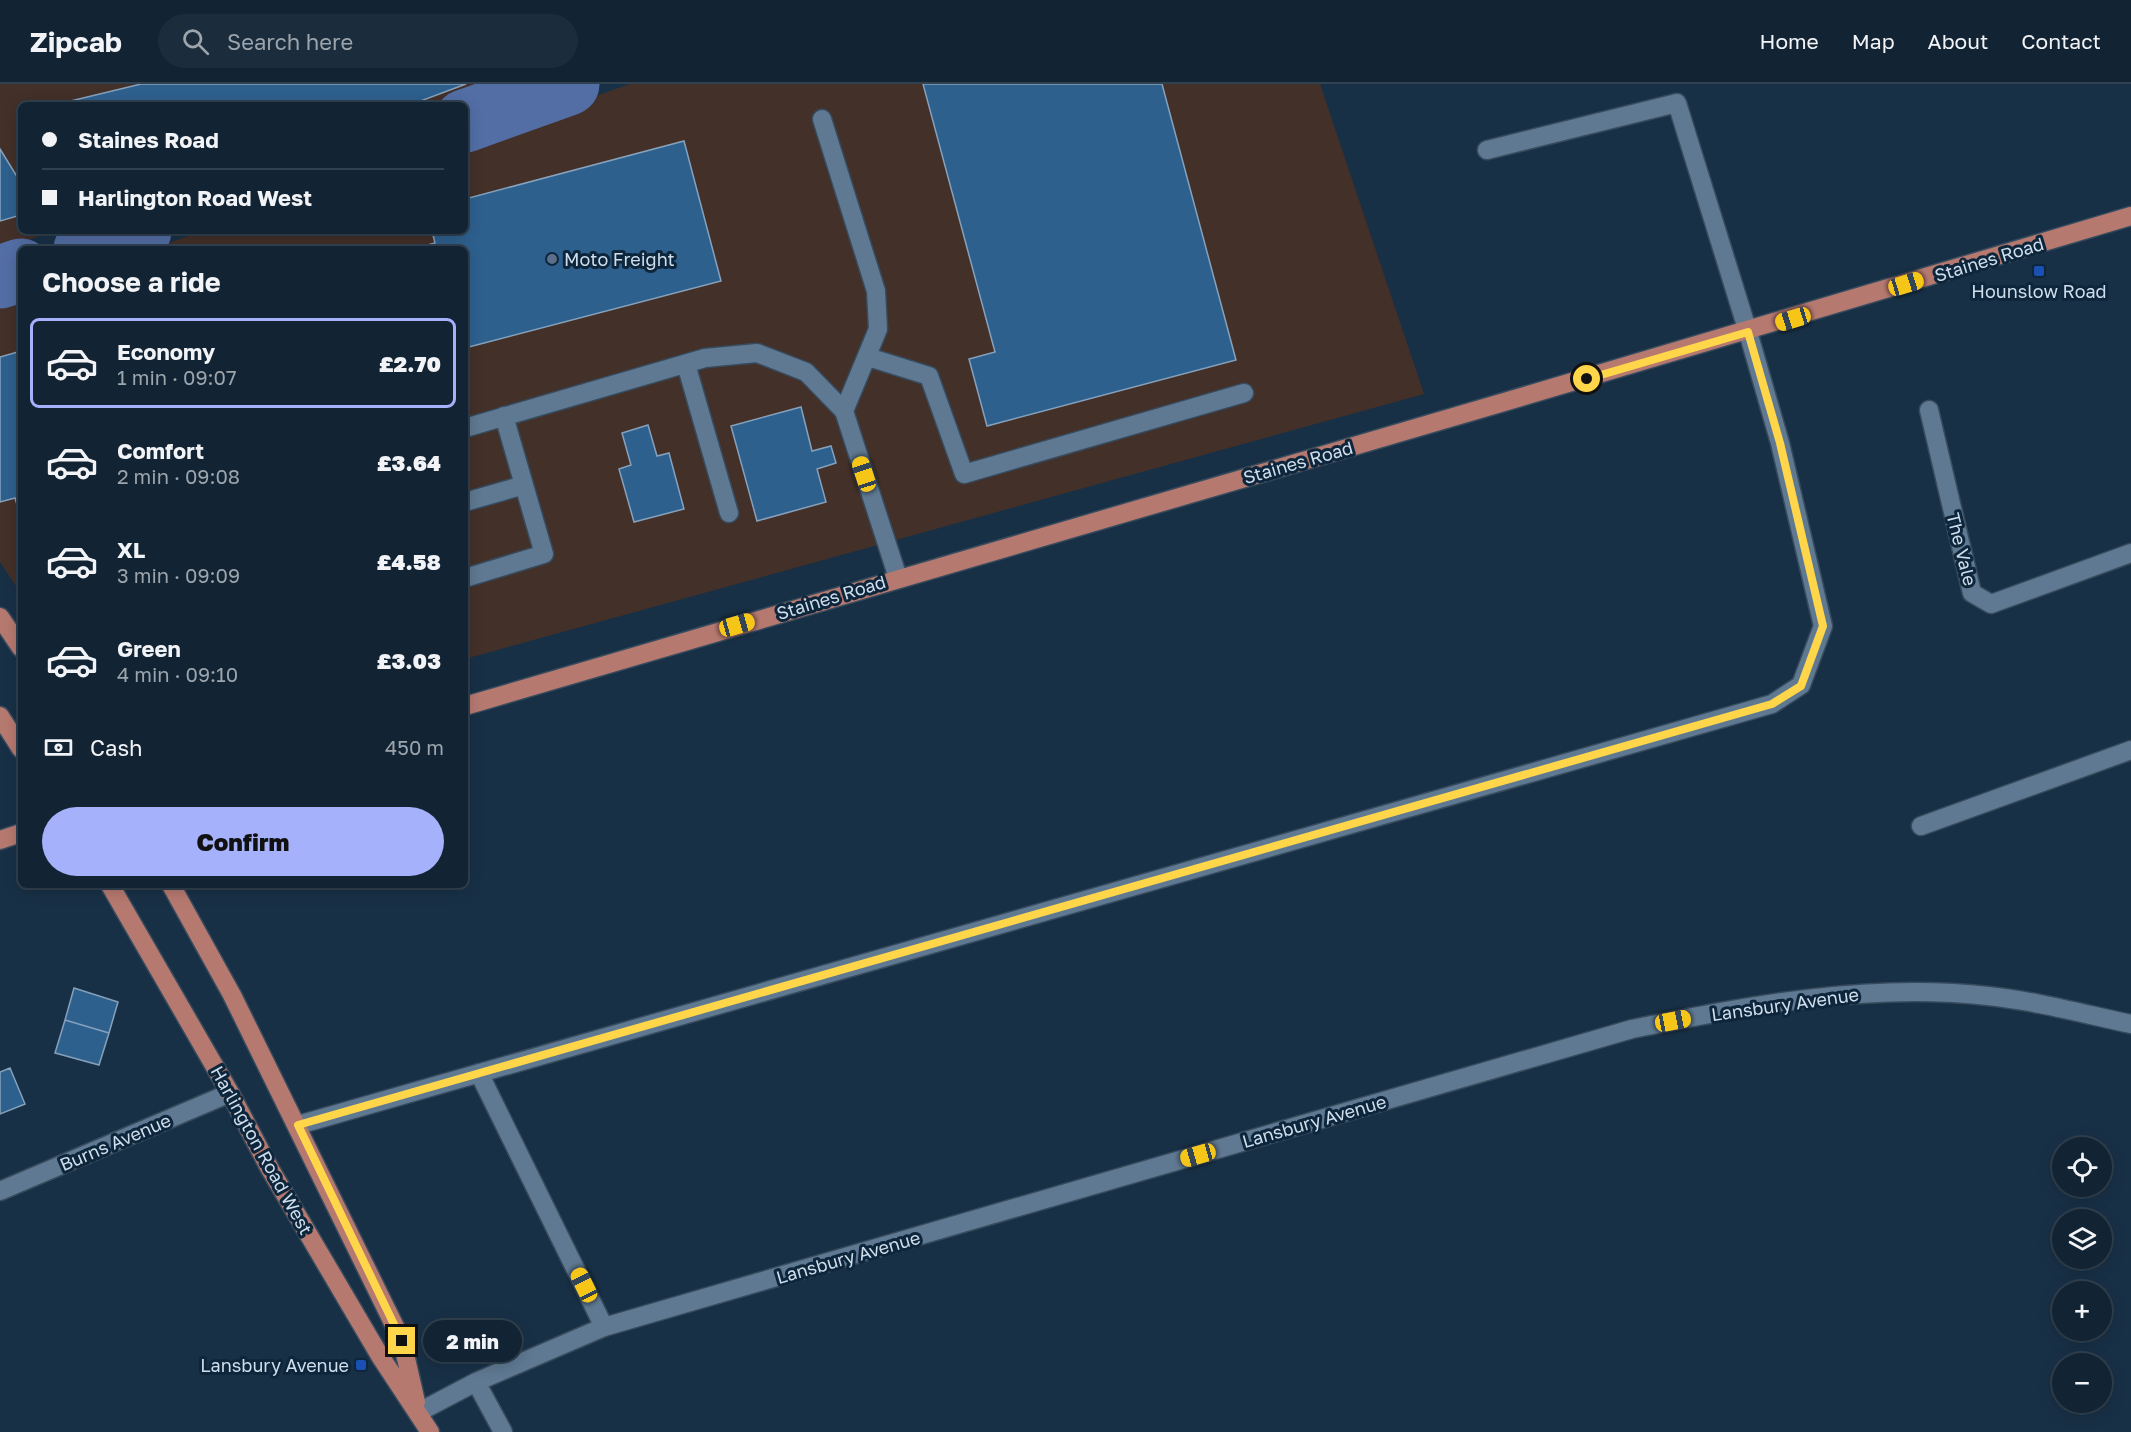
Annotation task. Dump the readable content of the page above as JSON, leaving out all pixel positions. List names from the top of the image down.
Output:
{
  "streets": {
    "main road": ["Staines Road", "Harlington Road West"],
    "street": ["The Vale", "Lansbury Avenue", "Burns Avenue"]
  },
  "crossings": [
    ["Lansbury Avenue", "Harlington Road West"],
    ["Burns Avenue", "Harlington Road West"]
  ],
  "places": {
    "other": ["Moto Freight"],
    "transit": ["Hounslow Road", "Lansbury Avenue"]
  },
  "page": {
    "header": "Zipcab",
    "search": "Search here",
    "nav": [
      "Home",
      "Map",
      "About",
      "Contact"
    ],
    "banner": ["Staines Road", "Harlington Road West"],
    "heading": "Choose a ride",
    "list": [
      {
        "name": "Economy",
        "note": "1 min · 09:07",
        "value": "£2.70"
      },
      {
        "name": "Comfort",
        "note": "2 min · 09:08",
        "value": "£3.64"
      },
      {
        "name": "XL",
        "note": "3 min · 09:09",
        "value": "£4.58"
      },
      {
        "name": "Green",
        "note": "4 min · 09:10",
        "value": "£3.03"
      }
    ],
    "pay": ["Cash", "450 m"],
    "buttons": "Confirm",
    "map_buttons": ["+", "−"],
    "bubble": "2 min"
  }
}
